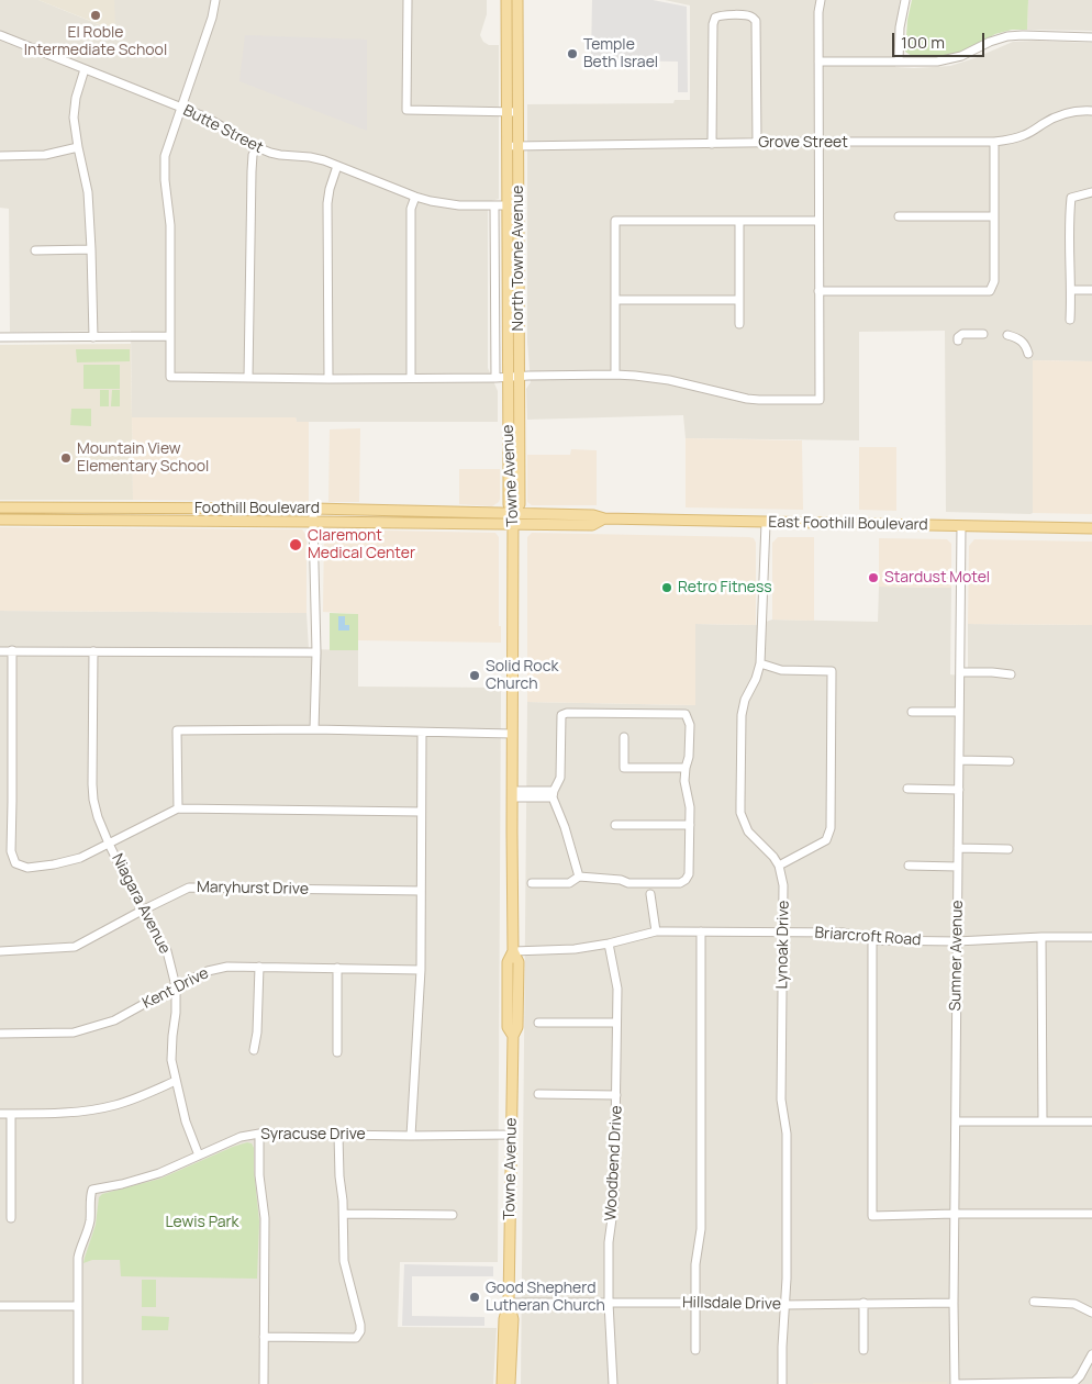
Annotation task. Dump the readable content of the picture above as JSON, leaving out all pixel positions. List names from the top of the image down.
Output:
{
  "streets": {
    "main road": [
      "North Towne Avenue",
      "Towne Avenue",
      "Foothill Boulevard",
      "East Foothill Boulevard"
    ],
    "street": [
      "Butte Street",
      "Grove Street",
      "Maryhurst Drive",
      "Niagara Avenue",
      "Briarcroft Road",
      "Lynoak Drive",
      "Sumner Avenue",
      "Kent Drive",
      "Syracuse Drive",
      "Woodbend Drive",
      "Hillsdale Drive"
    ]
  },
  "crossings": [
    ["Butte Street", "North Towne Avenue"],
    ["Butte Street", "Towne Avenue"],
    ["Grove Street", "North Towne Avenue"],
    ["Grove Street", "Towne Avenue"],
    ["North Towne Avenue", "Towne Avenue"],
    ["North Towne Avenue", "Foothill Boulevard"],
    ["North Towne Avenue", "East Foothill Boulevard"],
    ["Towne Avenue", "Foothill Boulevard"],
    ["Towne Avenue", "East Foothill Boulevard"],
    ["Towne Avenue", "Briarcroft Road"],
    ["Towne Avenue", "Syracuse Drive"],
    ["Towne Avenue", "Hillsdale Drive"],
    ["Foothill Boulevard", "East Foothill Boulevard"],
    ["East Foothill Boulevard", "Lynoak Drive"],
    ["East Foothill Boulevard", "Sumner Avenue"],
    ["Maryhurst Drive", "Niagara Avenue"],
    ["Niagara Avenue", "Kent Drive"],
    ["Niagara Avenue", "Syracuse Drive"],
    ["Briarcroft Road", "Lynoak Drive"],
    ["Briarcroft Road", "Sumner Avenue"],
    ["Briarcroft Road", "Woodbend Drive"],
    ["Lynoak Drive", "Hillsdale Drive"],
    ["Sumner Avenue", "Hillsdale Drive"],
    ["Woodbend Drive", "Hillsdale Drive"]
  ],
  "parks": ["Lewis Park"],
  "places": [
    "El Roble Intermediate School",
    "Temple Beth Israel",
    "Mountain View Elementary School",
    "Claremont Medical Center",
    "Stardust Motel",
    "Retro Fitness",
    "Solid Rock Church",
    "Good Shepherd Lutheran Church"
  ],
  "scale_bar": "100 m"
}
